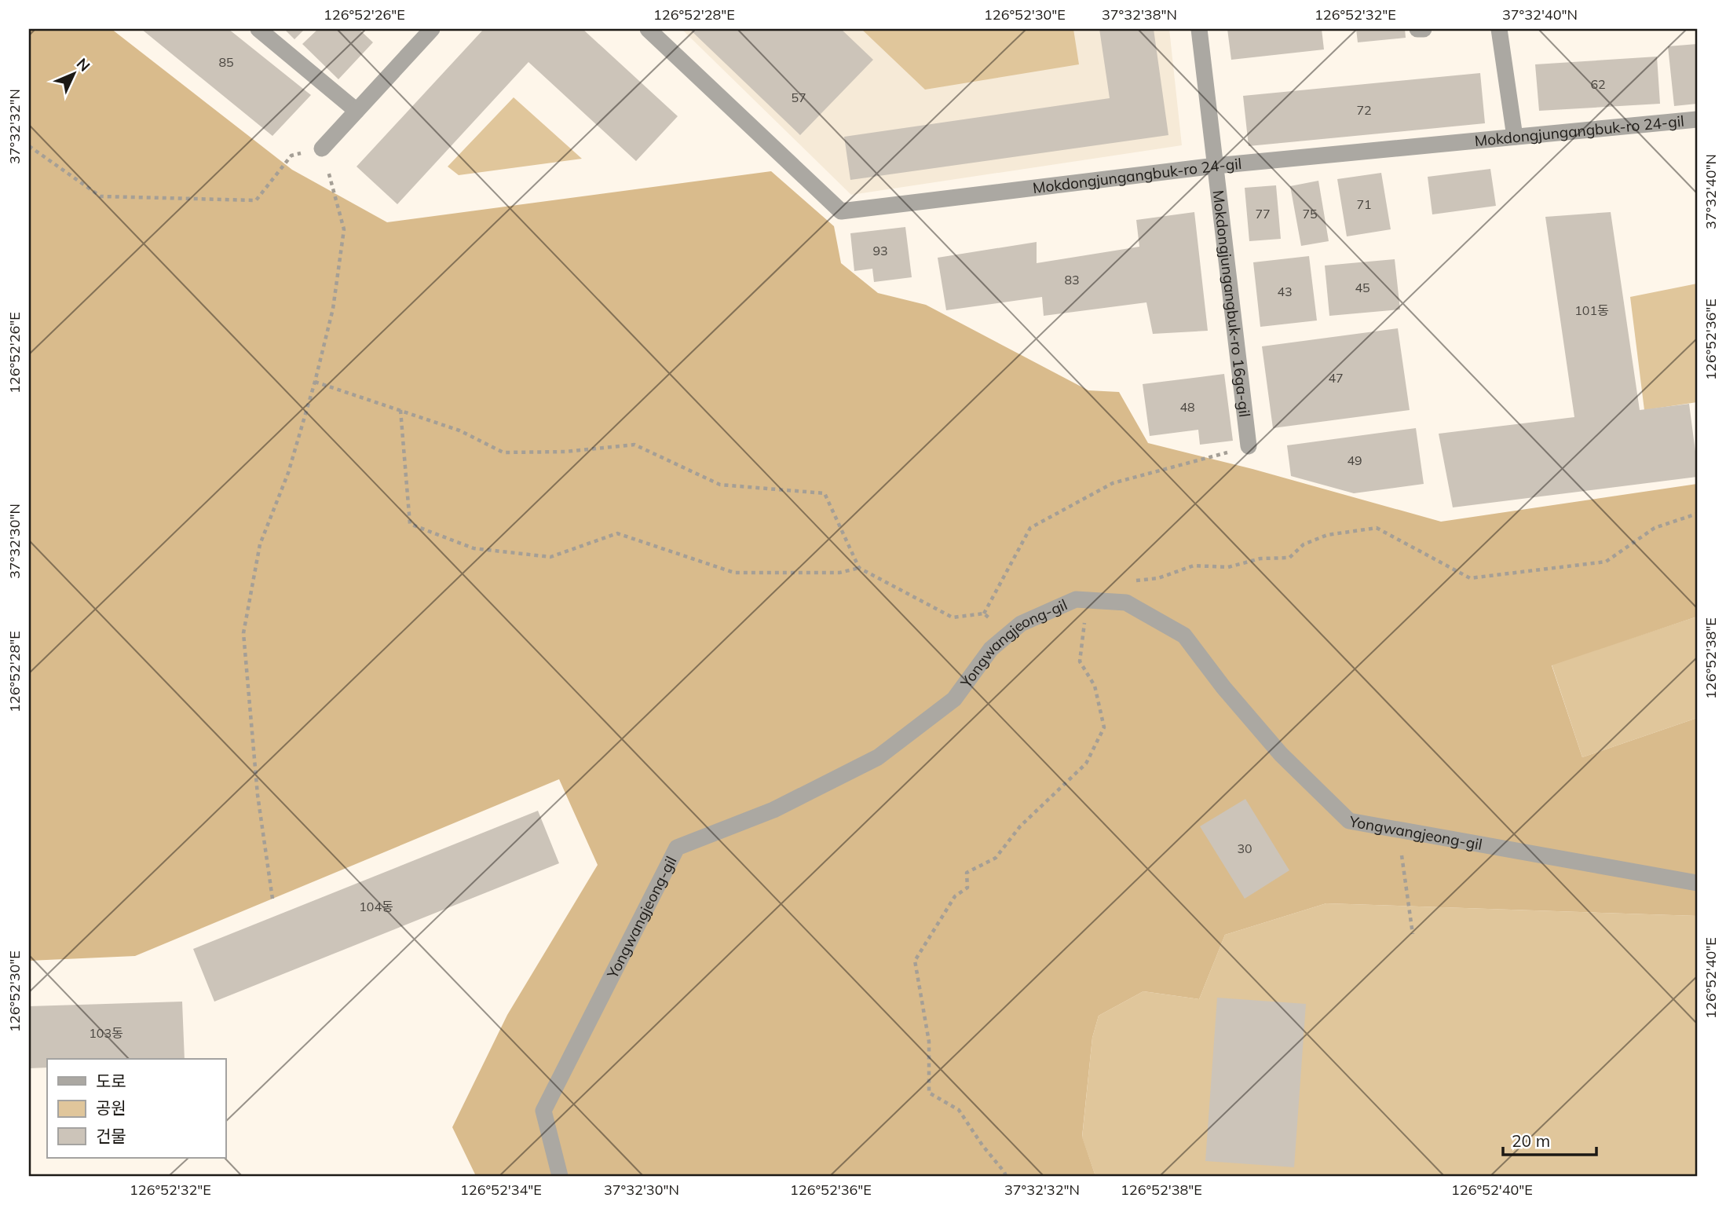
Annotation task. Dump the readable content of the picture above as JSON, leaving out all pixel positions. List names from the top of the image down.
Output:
{
  "streets": {
    "street": ["Mokdongjungangbuk-ro 24-gil", "Mokdongjungangbuk-ro 16ga-gil", "Yongwangjeong-gil"]
  },
  "crossings": [
    ["Mokdongjungangbuk-ro 24-gil", "Mokdongjungangbuk-ro 16ga-gil"]
  ],
  "house_numbers": [
    "85",
    "62",
    "57",
    "72",
    "71",
    "77",
    "75",
    "93",
    "83",
    "45",
    "43",
    "101동",
    "47",
    "48",
    "49",
    "30",
    "104동",
    "103동"
  ],
  "legend": ["도로", "공원", "건물"],
  "scale_bar": "20 m",
  "north": "top right",
  "coordinates": [
    "126°52'26\"E",
    "126°52'28\"E",
    "126°52'30\"E",
    "37°32'38\"N",
    "126°52'32\"E",
    "37°32'40\"N",
    "37°32'32\"N",
    "126°52'36\"E",
    "37°32'30\"N",
    "126°52'38\"E",
    "126°52'40\"E",
    "126°52'34\"E"
  ]
}
